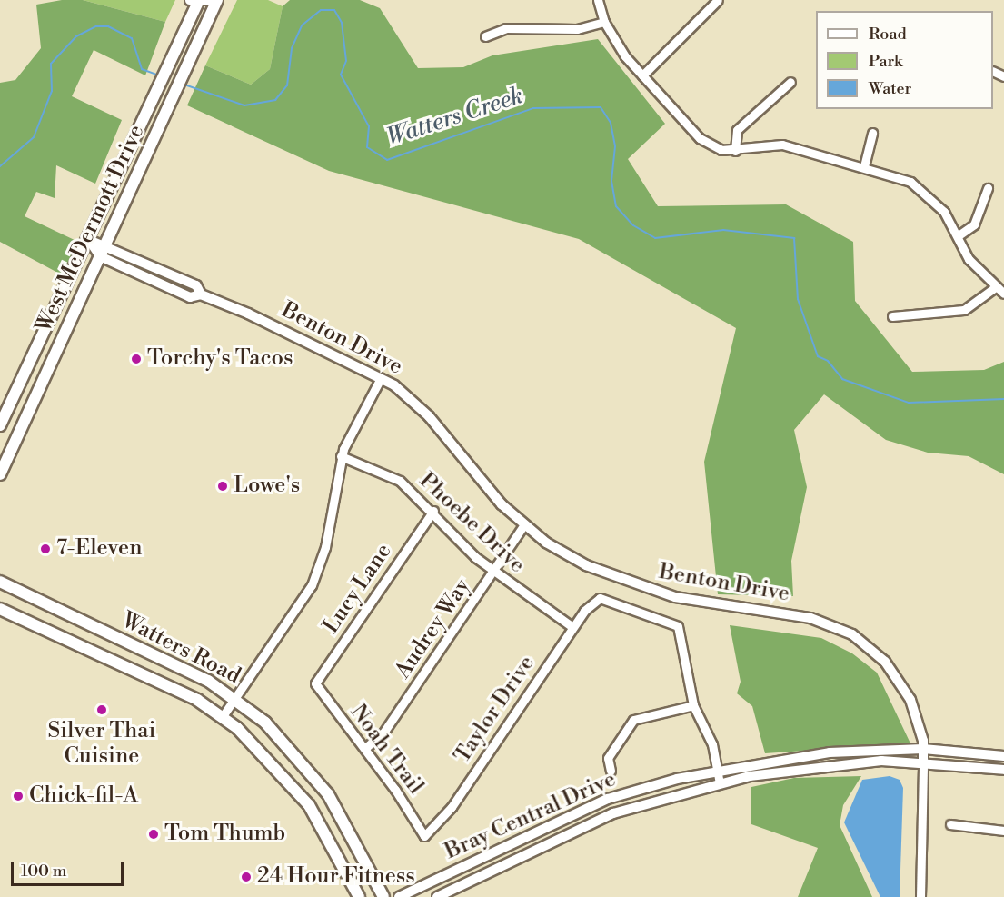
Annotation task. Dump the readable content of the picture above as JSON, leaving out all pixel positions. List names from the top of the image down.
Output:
{
  "streets": {
    "main road": ["West McDermott Drive", "Watters Road"],
    "street": [
      "Benton Drive",
      "Phoebe Drive",
      "Lucy Lane",
      "Audrey Way",
      "Taylor Drive",
      "Noah Trail",
      "Bray Central Drive"
    ]
  },
  "crossings": [
    ["West McDermott Drive", "Benton Drive"],
    ["Benton Drive", "Audrey Way"],
    ["Benton Drive", "Bray Central Drive"],
    ["Phoebe Drive", "Lucy Lane"],
    ["Phoebe Drive", "Audrey Way"],
    ["Phoebe Drive", "Taylor Drive"],
    ["Lucy Lane", "Noah Trail"],
    ["Audrey Way", "Noah Trail"],
    ["Taylor Drive", "Noah Trail"]
  ],
  "water": ["Watters Creek"],
  "places": [
    "Torchy's Tacos",
    "Lowe's",
    "7-Eleven",
    "Silver Thai Cuisine",
    "Chick-fil-A",
    "Tom Thumb",
    "24 Hour Fitness"
  ],
  "legend": ["Road", "Park", "Water"],
  "scale_bar": "100 m"
}
